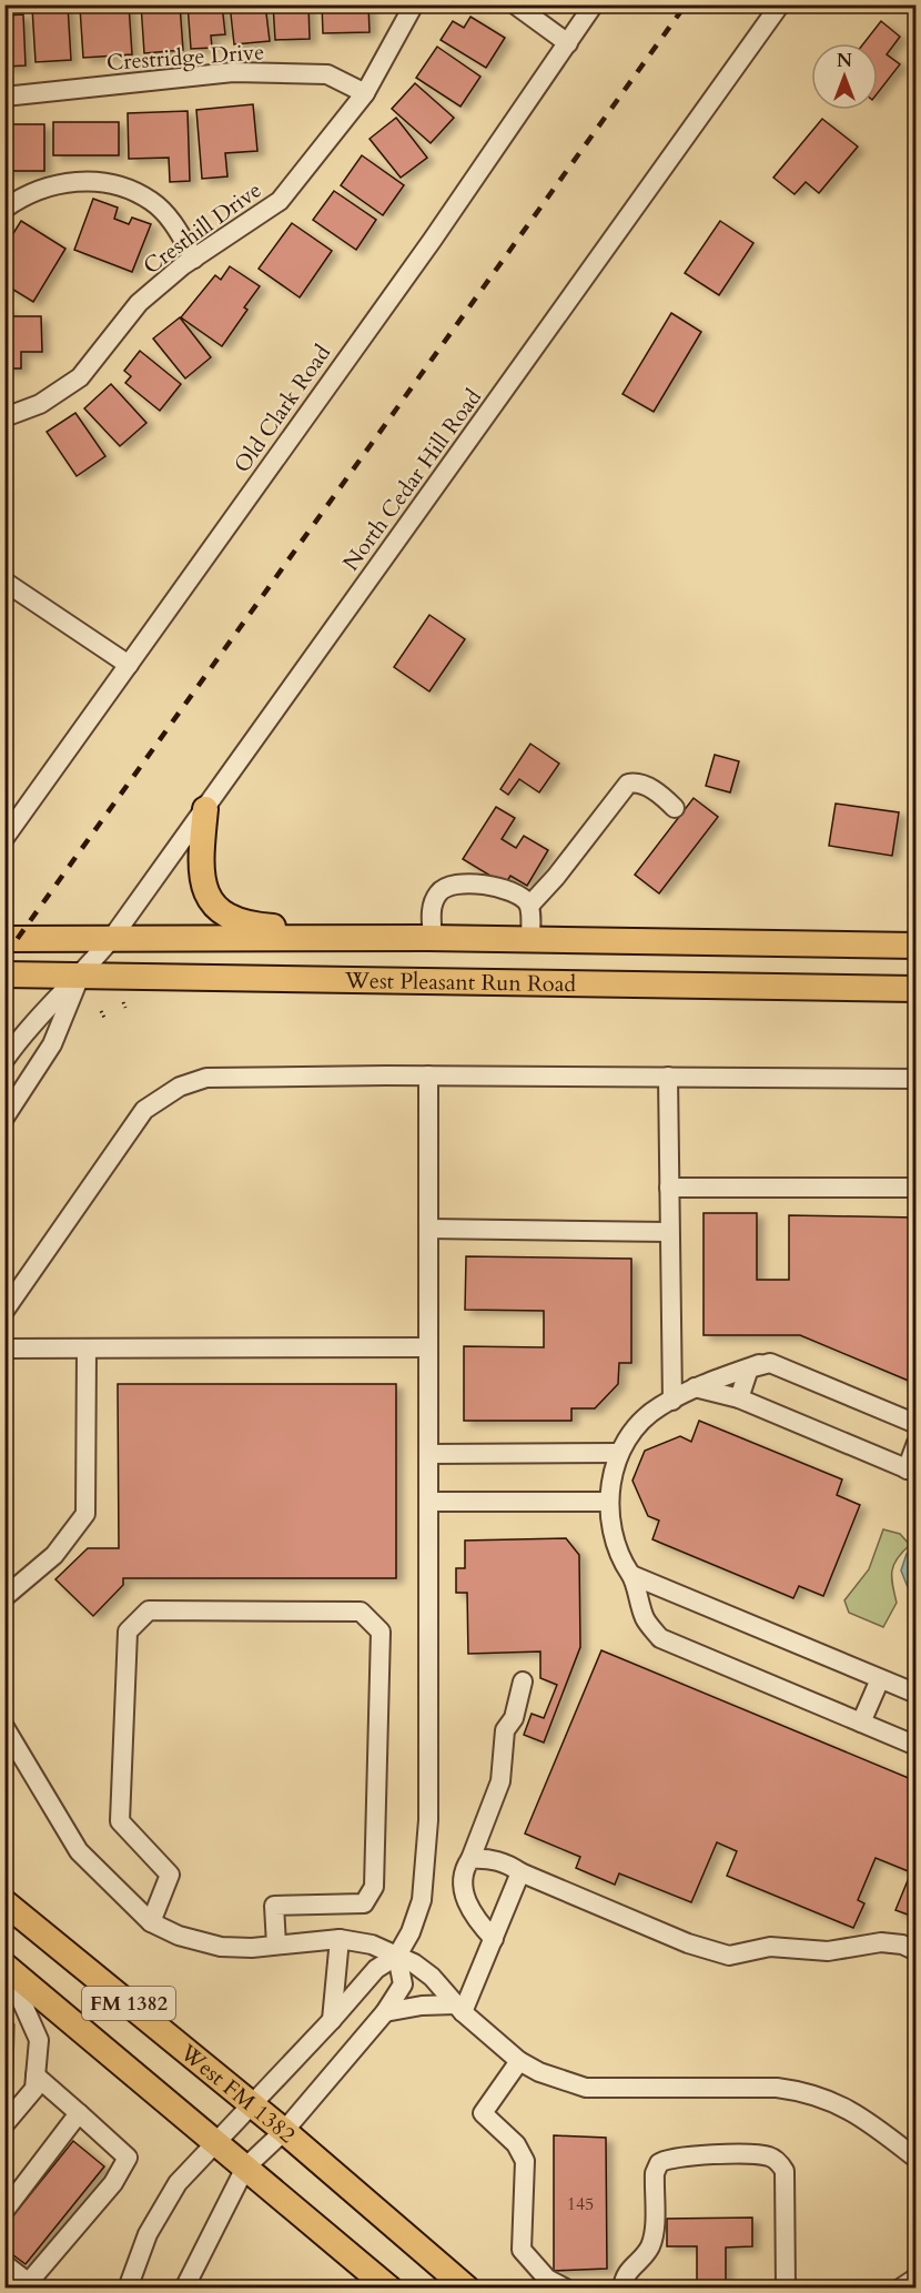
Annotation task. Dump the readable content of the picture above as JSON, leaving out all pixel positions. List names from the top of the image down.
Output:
{
  "streets": {
    "main road": ["West Pleasant Run Road", "FM 1382", "West FM 1382"],
    "street": [
      "Crestridge Drive",
      "Cresthill Drive",
      "Old Clark Road",
      "North Cedar Hill Road"
    ]
  },
  "crossings": [
    ["Crestridge Drive", "Cresthill Drive"],
    ["North Cedar Hill Road", "West Pleasant Run Road"]
  ],
  "house_numbers": ["145"],
  "north": "top"
}
